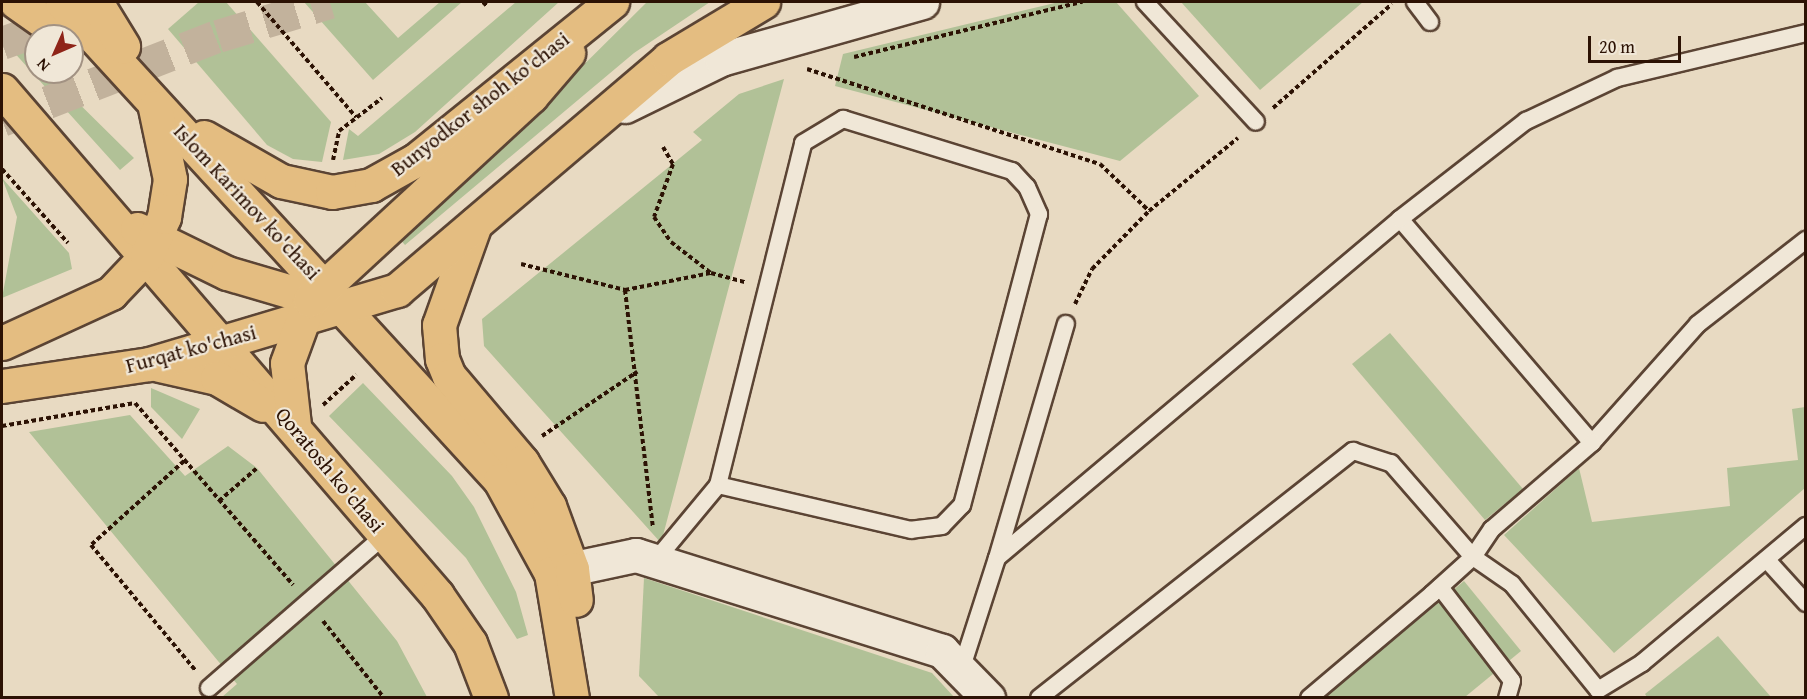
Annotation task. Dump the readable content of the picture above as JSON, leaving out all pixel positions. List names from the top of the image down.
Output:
{
  "streets": {
    "main road": [
      "Bunyodkor shoh ko'chasi",
      "Islom Karimov ko'chasi",
      "Furqat ko'chasi",
      "Qoratosh ko'chasi"
    ]
  },
  "crossings": [
    ["Bunyodkor shoh ko'chasi", "Islom Karimov ko'chasi"],
    ["Bunyodkor shoh ko'chasi", "Furqat ko'chasi"],
    ["Islom Karimov ko'chasi", "Furqat ko'chasi"],
    ["Furqat ko'chasi", "Qoratosh ko'chasi"]
  ],
  "scale_bar": "20 m",
  "north": "bottom left"
}
